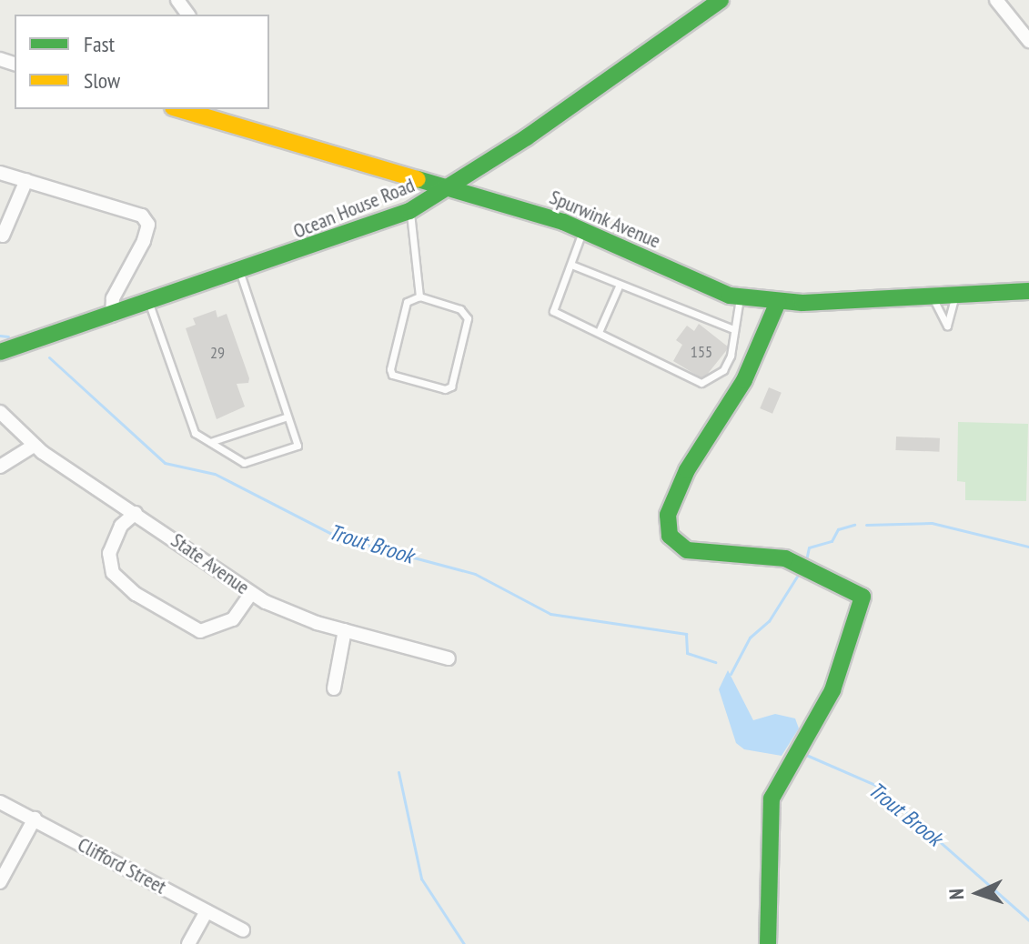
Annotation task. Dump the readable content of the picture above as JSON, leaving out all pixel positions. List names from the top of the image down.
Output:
{
  "streets": {
    "street": [
      "Ocean House Road",
      "Spurwink Avenue",
      "State Avenue",
      "Clifford Street"
    ]
  },
  "crossings": [
    ["Ocean House Road", "Spurwink Avenue"]
  ],
  "water": ["Trout Brook"],
  "house_numbers": ["155", "29"],
  "legend": ["Fast", "Slow"],
  "north": "left"
}
